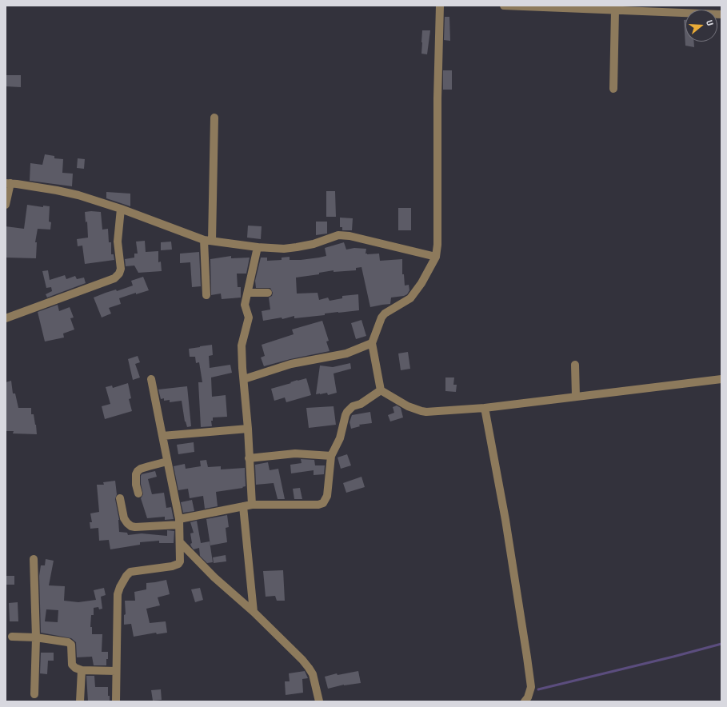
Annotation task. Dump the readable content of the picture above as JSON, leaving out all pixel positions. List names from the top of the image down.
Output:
{
  "north": "right"
}
